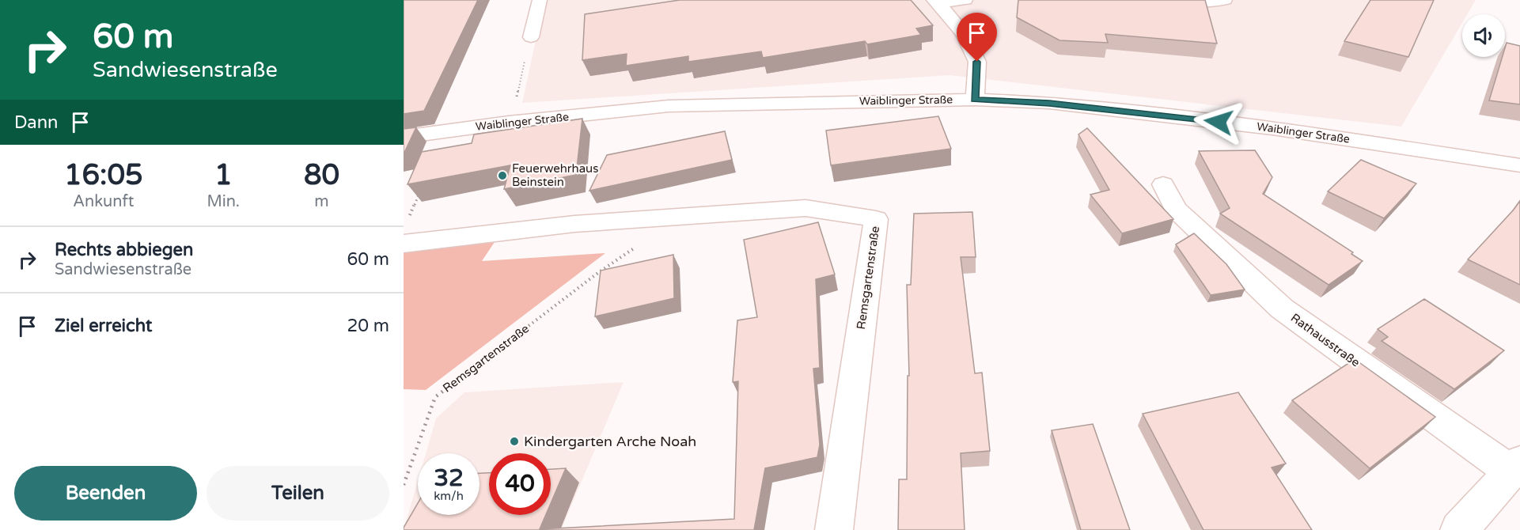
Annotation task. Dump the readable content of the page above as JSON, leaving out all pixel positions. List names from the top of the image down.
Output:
{
  "streets": {
    "street": ["Waiblinger Straße", "Remsgartenstraße", "Rathausstraße"]
  },
  "places": ["Feuerwehrhaus Beinstein", "Kindergarten Arche Noah"],
  "page": {
    "turn": ["60 m", "Sandwiesenstraße"],
    "then": "Dann",
    "eta": [
      "16:05",
      "Ankunft",
      "1",
      "Min.",
      "80",
      "m"
    ],
    "list": [
      {
        "name": "Rechts abbiegen",
        "note": "Sandwiesenstraße",
        "value": "60 m"
      },
      {
        "name": "Ziel erreicht",
        "value": "20 m"
      }
    ],
    "speed": "32 km/h",
    "limit": "40",
    "buttons": ["Beenden", "Teilen"]
  }
}
